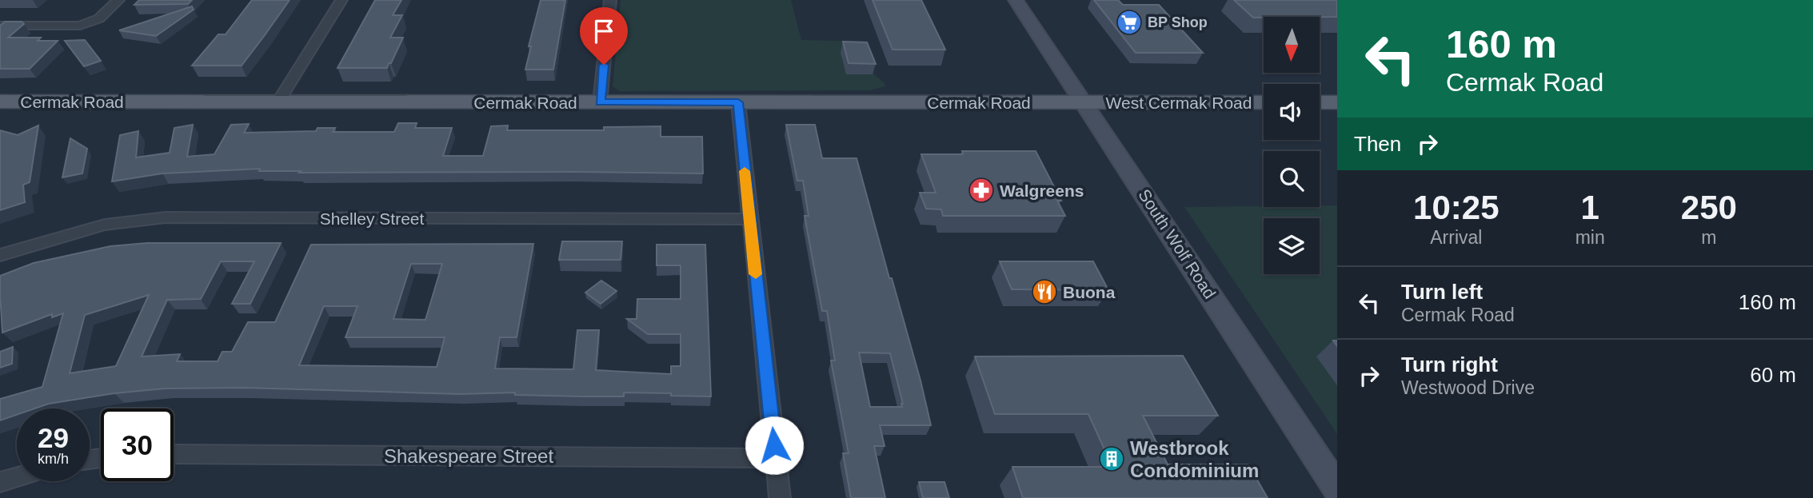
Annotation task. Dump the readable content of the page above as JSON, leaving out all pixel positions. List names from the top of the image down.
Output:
{
  "streets": {
    "main road": ["Cermak Road", "West Cermak Road", "South Wolf Road"],
    "street": ["Shelley Street", "Shakespeare Street"]
  },
  "crossings": [
    ["Cermak Road", "West Cermak Road"],
    ["Cermak Road", "South Wolf Road"],
    ["West Cermak Road", "South Wolf Road"]
  ],
  "places": {
    "supermarket": ["BP Shop"],
    "pharmacy": ["Walgreens"],
    "restaurant": ["Buona"],
    "building": ["Westbrook Condominium"]
  },
  "north": "bottom",
  "page": {
    "turn": ["160 m", "Cermak Road"],
    "then": "Then",
    "eta": [
      "10:25",
      "Arrival",
      "1",
      "min",
      "250",
      "m"
    ],
    "list": [
      {
        "name": "Turn left",
        "note": "Cermak Road",
        "value": "160 m"
      },
      {
        "name": "Turn right",
        "note": "Westwood Drive",
        "value": "60 m"
      }
    ],
    "speed": "29 km/h",
    "limit": "30"
  }
}
